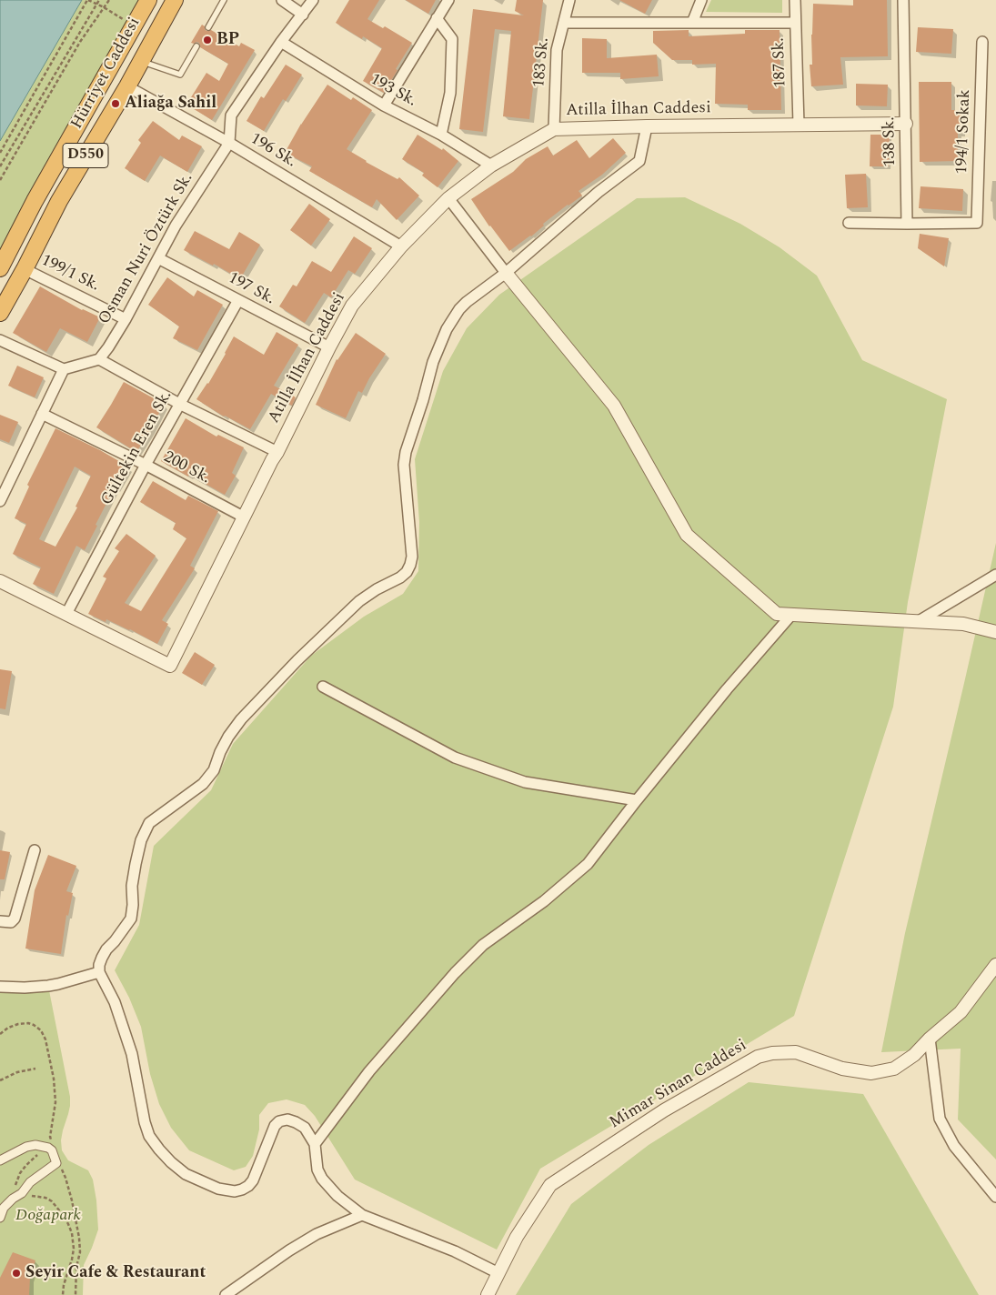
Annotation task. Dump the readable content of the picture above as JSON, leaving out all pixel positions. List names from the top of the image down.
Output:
{
  "streets": {
    "highway": ["Hürriyet Caddesi", "D550"],
    "street": [
      "183 Sk.",
      "187 Sk.",
      "193 Sk.",
      "Atilla İlhan Caddesi",
      "194/1 Sokak",
      "138 Sk.",
      "196 Sk.",
      "Osman Nuri Öztürk Sk.",
      "199/1 Sk.",
      "197 Sk.",
      "Gültekin Eren Sk.",
      "200 Sk.",
      "Mimar Sinan Caddesi"
    ]
  },
  "crossings": [
    ["183 Sk.", "Atilla İlhan Caddesi"],
    ["187 Sk.", "Atilla İlhan Caddesi"],
    ["Hürriyet Caddesi", "196 Sk."],
    ["Hürriyet Caddesi", "199/1 Sk."],
    ["193 Sk.", "Atilla İlhan Caddesi"],
    ["193 Sk.", "Osman Nuri Öztürk Sk."],
    ["Atilla İlhan Caddesi", "138 Sk."],
    ["Atilla İlhan Caddesi", "196 Sk."],
    ["Atilla İlhan Caddesi", "197 Sk."],
    ["Atilla İlhan Caddesi", "Gültekin Eren Sk."],
    ["Atilla İlhan Caddesi", "200 Sk."],
    ["194/1 Sokak", "138 Sk."],
    ["196 Sk.", "Osman Nuri Öztürk Sk."],
    ["Osman Nuri Öztürk Sk.", "199/1 Sk."],
    ["Osman Nuri Öztürk Sk.", "197 Sk."],
    ["197 Sk.", "Gültekin Eren Sk."],
    ["Gültekin Eren Sk.", "200 Sk."]
  ],
  "parks": ["Doğapark"],
  "places": ["BP", "Aliağa Sahil", "Seyir Cafe & Restaurant"]
}
